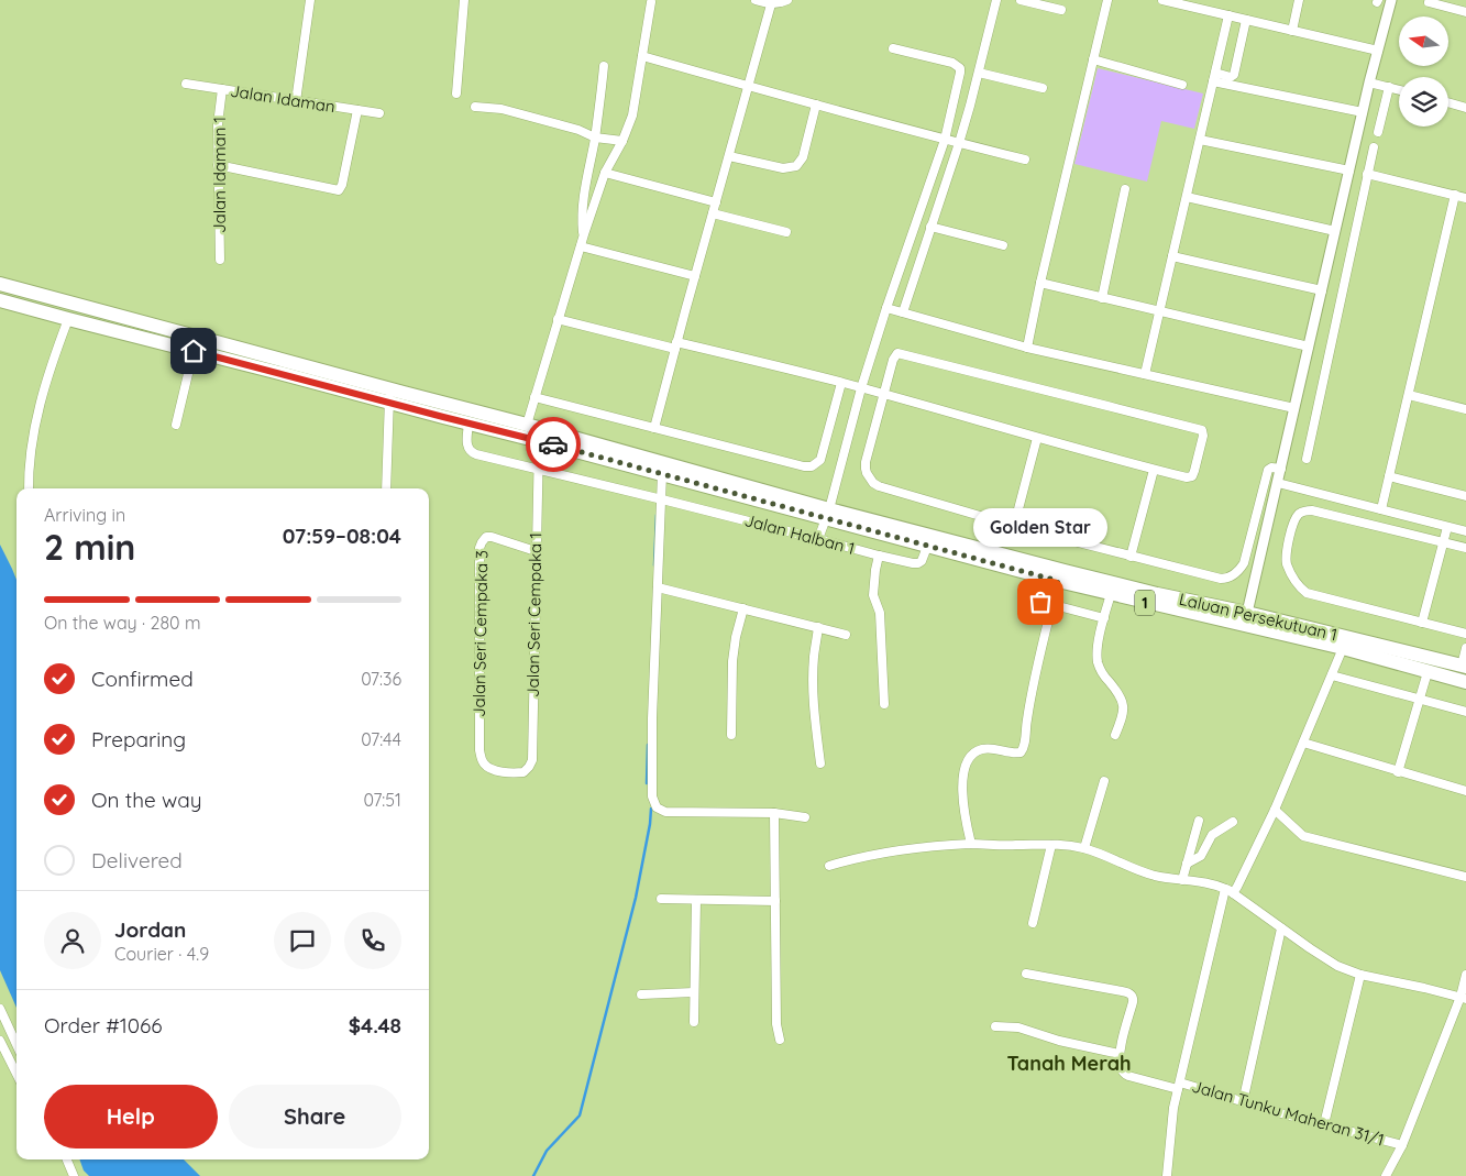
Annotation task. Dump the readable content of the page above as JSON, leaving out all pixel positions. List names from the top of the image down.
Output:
{
  "streets": {
    "highway": ["1", "Laluan Persekutuan 1"],
    "street": [
      "Jalan Idaman",
      "Jalan Idaman 1",
      "Jalan Halban 1",
      "Jalan Seri Cempaka 1",
      "Jalan Seri Cempaka 3",
      "Jalan Tunku Maheran 31/1"
    ]
  },
  "crossings": [
    ["Jalan Idaman", "Jalan Idaman 1"],
    ["Jalan Halban 1", "Jalan Seri Cempaka 1"],
    ["Jalan Halban 1", "Laluan Persekutuan 1"],
    ["Jalan Seri Cempaka 1", "Laluan Persekutuan 1"],
    ["Jalan Seri Cempaka 1", "Jalan Seri Cempaka 3"]
  ],
  "districts": ["Tanah Merah"],
  "places": ["Golden Star"],
  "north": "left",
  "page": {
    "heading": ["2 min", "Arriving in", "07:59–08:04"],
    "panel": [
      "Jordan",
      "Courier · 4.9",
      "Order #1066",
      "$4.48"
    ],
    "bubble": "Golden Star",
    "bar": "On the way · 280 m",
    "list": [
      ["Confirmed", "07:36"],
      ["Preparing", "07:44"],
      ["On the way", "07:51"],
      "Delivered"
    ],
    "buttons": ["Help", "Share"]
  }
}
